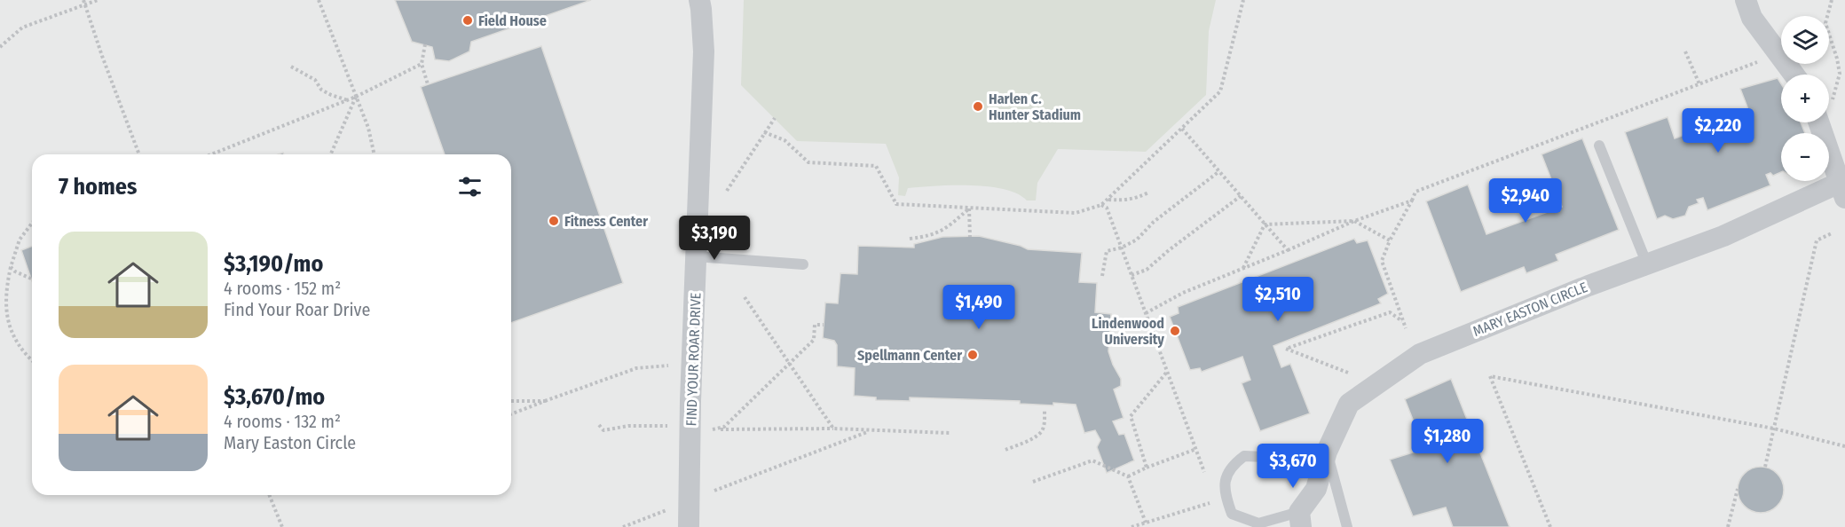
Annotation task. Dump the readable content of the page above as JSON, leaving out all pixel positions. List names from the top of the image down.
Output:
{
  "streets": {
    "street": ["MARY EASTON CIRCLE", "FIND YOUR ROAR DRIVE"]
  },
  "places": [
    "Field House",
    "Harlen C. Hunter Stadium",
    "Fitness Center",
    "Lindenwood University",
    "Spellmann Center"
  ],
  "page": {
    "map_buttons": ["+", "−"],
    "price": [
      "$2,220",
      "$2,940",
      "$3,190",
      "$2,510",
      "$1,490",
      "$1,280",
      "$3,670"
    ],
    "heading": "7 homes",
    "list": [
      {
        "name": "$3,190/mo",
        "note": "4 rooms · 152 m² · Find Your Roar Drive"
      },
      {
        "name": "$3,670/mo",
        "note": "4 rooms · 132 m² · Mary Easton Circle"
      }
    ]
  }
}
